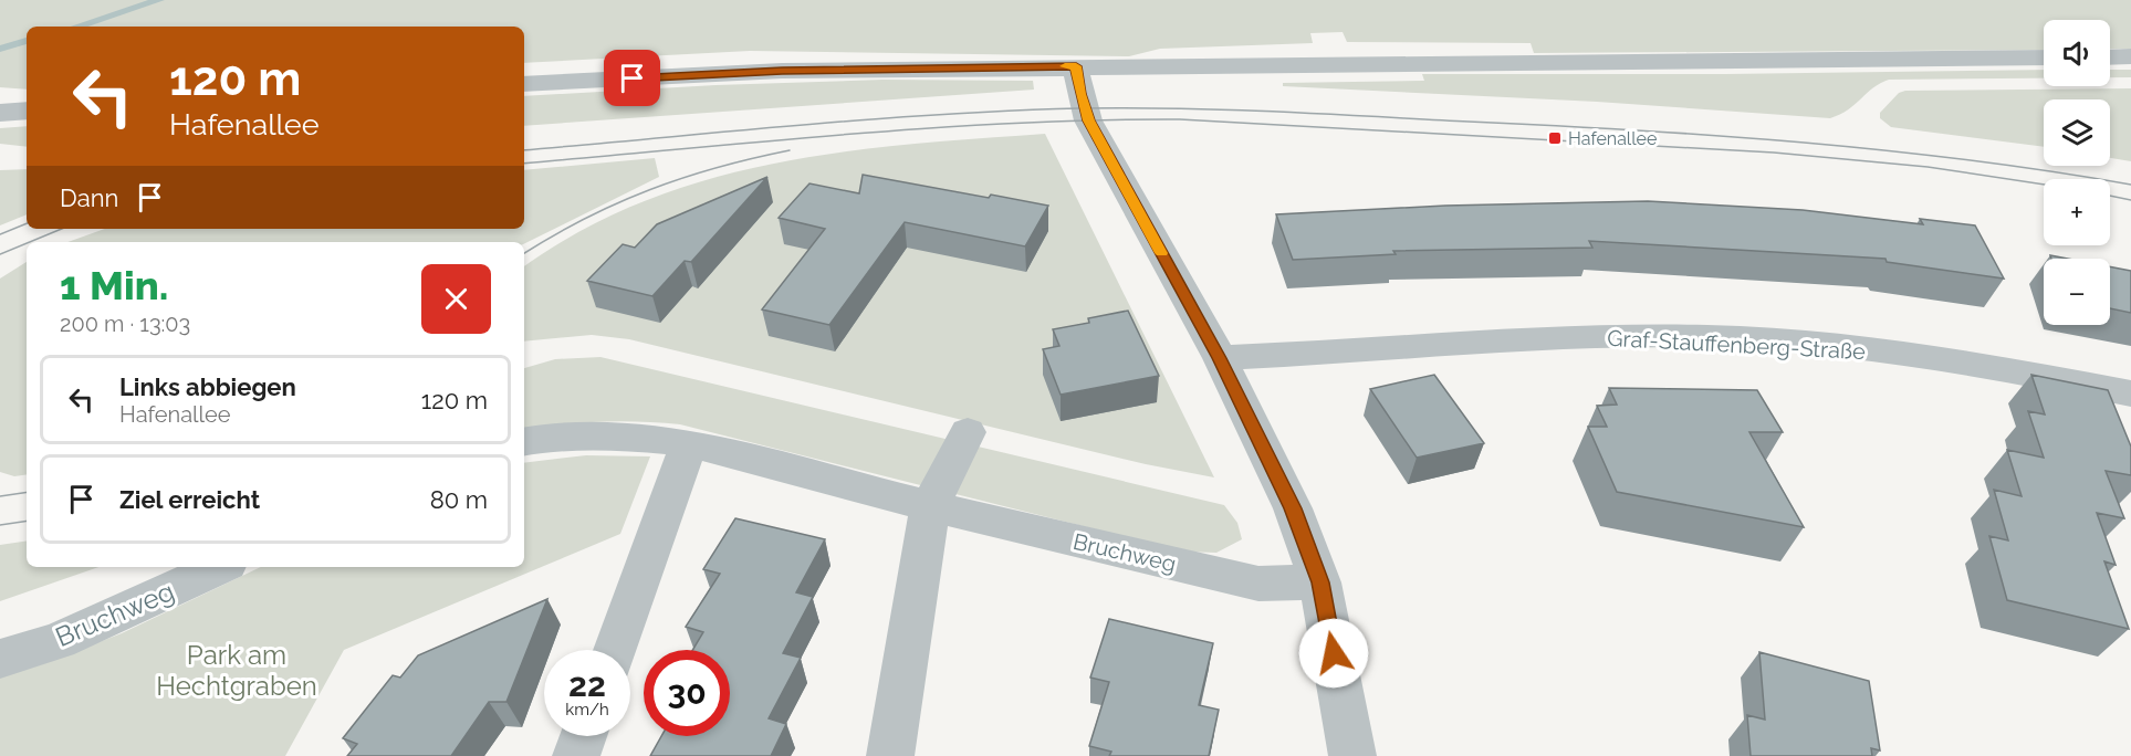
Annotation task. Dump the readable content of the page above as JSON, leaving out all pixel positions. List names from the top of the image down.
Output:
{
  "streets": {
    "street": ["Graf-Stauffenberg-Straße", "Bruchweg"]
  },
  "parks": ["Park am Hechtgraben"],
  "places": {
    "transit": ["Hafenallee"]
  },
  "page": {
    "map_buttons": ["+", "−"],
    "turn": ["120 m", "Hafenallee"],
    "then": "Dann",
    "heading": ["1 Min.", "200 m · 13:03"],
    "list": [
      {
        "name": "Links abbiegen",
        "note": "Hafenallee",
        "value": "120 m"
      },
      {
        "name": "Ziel erreicht",
        "value": "80 m"
      }
    ],
    "speed": "22 km/h",
    "limit": "30"
  }
}
